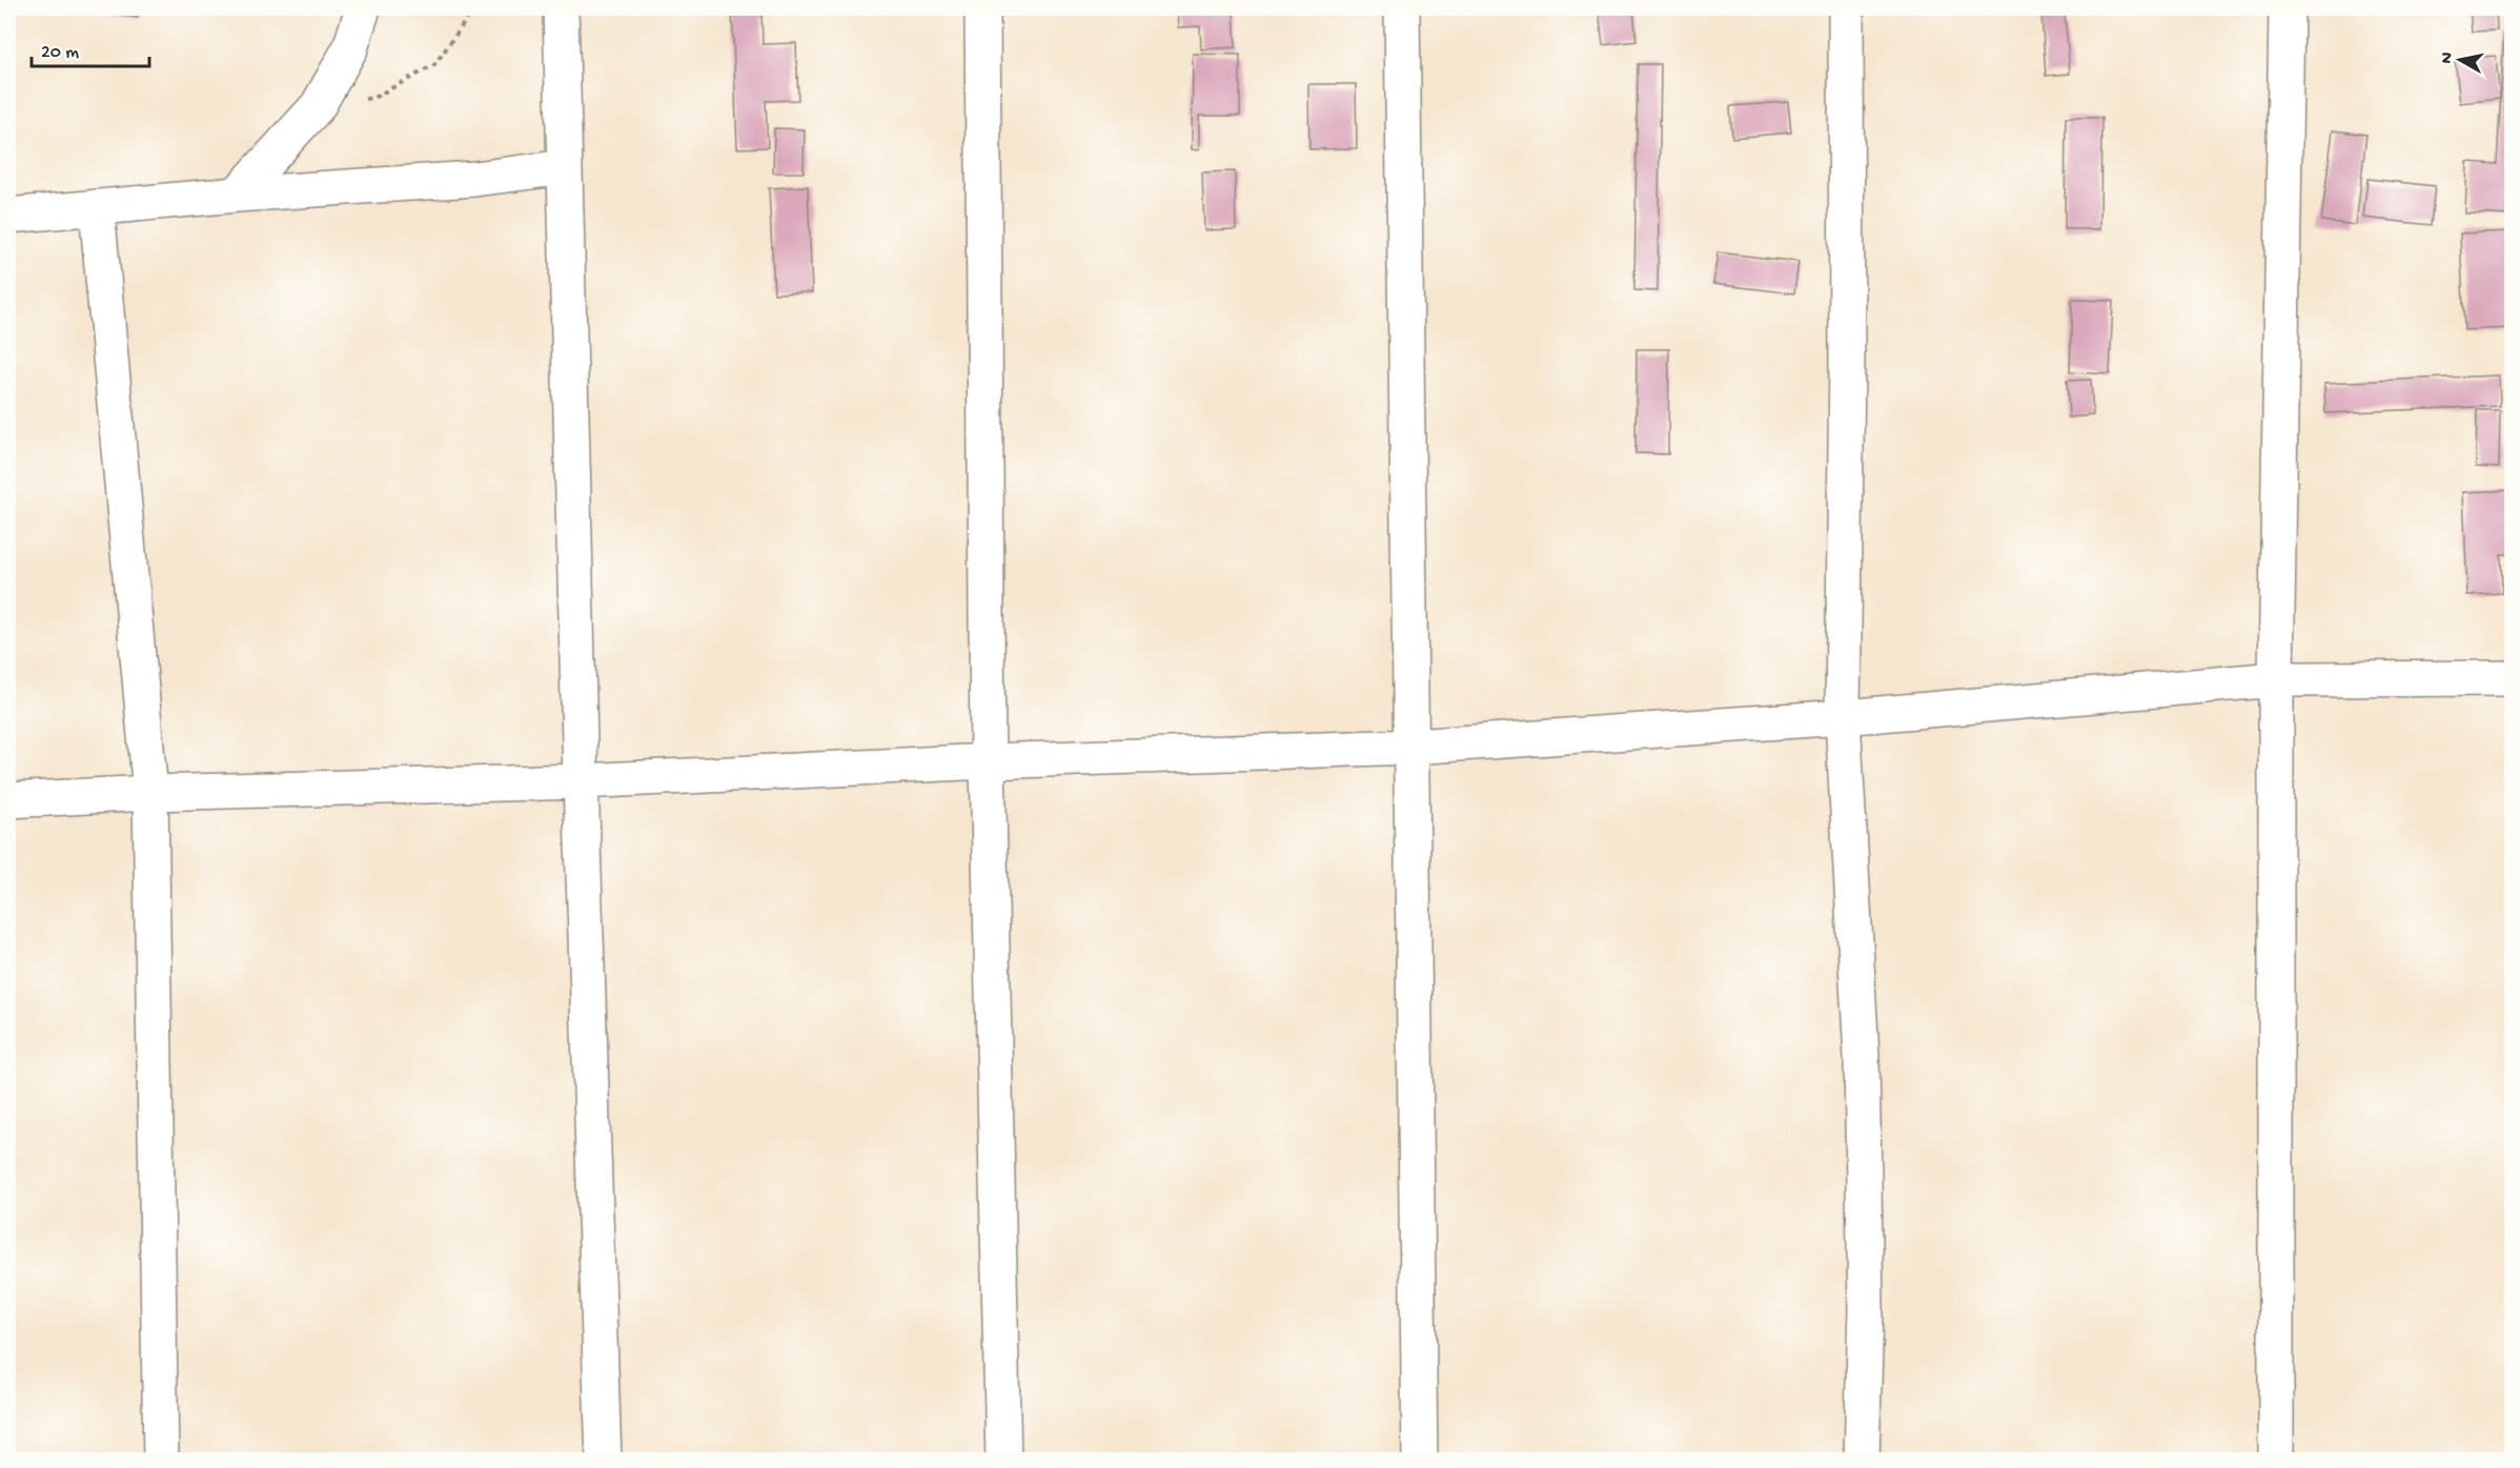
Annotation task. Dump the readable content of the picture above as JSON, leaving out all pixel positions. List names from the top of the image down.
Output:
{
  "scale_bar": "20 m",
  "north": "left"
}
